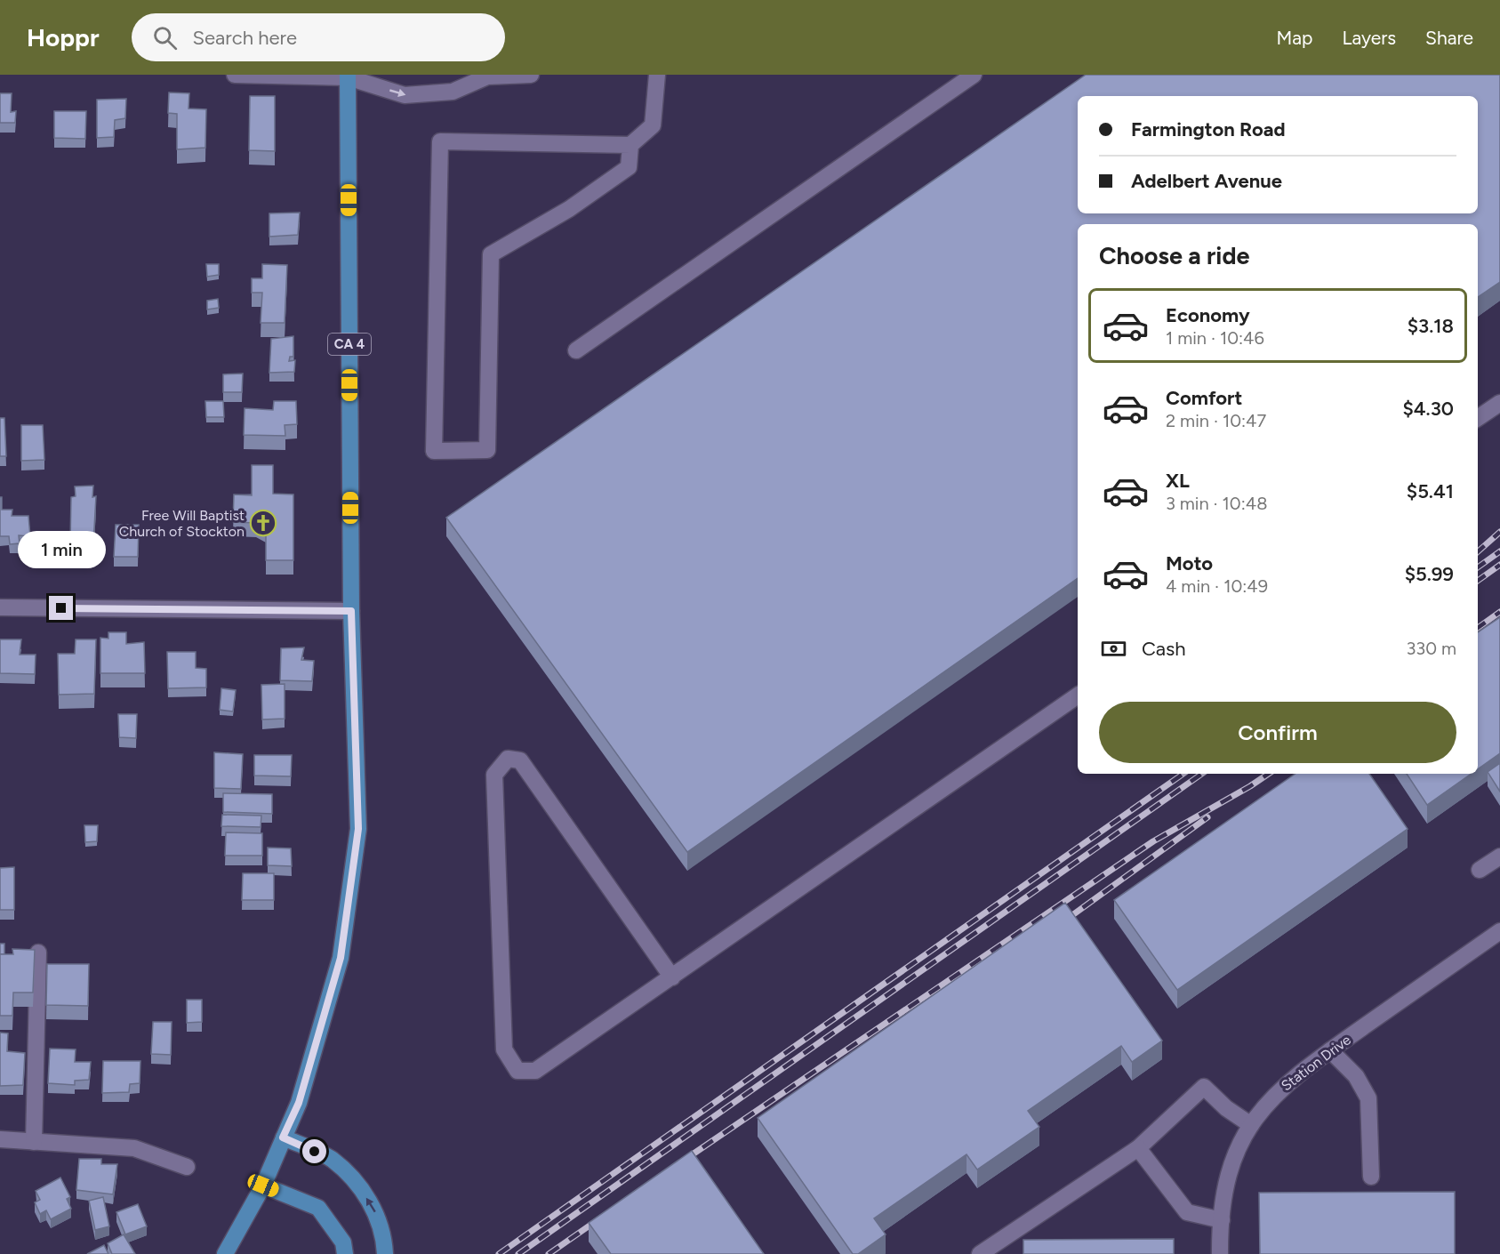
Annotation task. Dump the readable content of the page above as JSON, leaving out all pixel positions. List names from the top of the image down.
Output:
{
  "streets": {
    "main road": ["CA 4"],
    "street": ["Station Drive"]
  },
  "places": {
    "church": ["Free Will Baptist Church of Stockton"]
  },
  "page": {
    "header": "Hoppr",
    "search": "Search here",
    "nav": ["Map", "Layers", "Share"],
    "banner": ["Farmington Road", "Adelbert Avenue"],
    "heading": "Choose a ride",
    "list": [
      {
        "name": "Economy",
        "note": "1 min · 10:46",
        "value": "$3.18"
      },
      {
        "name": "Comfort",
        "note": "2 min · 10:47",
        "value": "$4.30"
      },
      {
        "name": "XL",
        "note": "3 min · 10:48",
        "value": "$5.41"
      },
      {
        "name": "Moto",
        "note": "4 min · 10:49",
        "value": "$5.99"
      }
    ],
    "bubble": "1 min",
    "pay": ["Cash", "330 m"],
    "buttons": "Confirm"
  }
}
